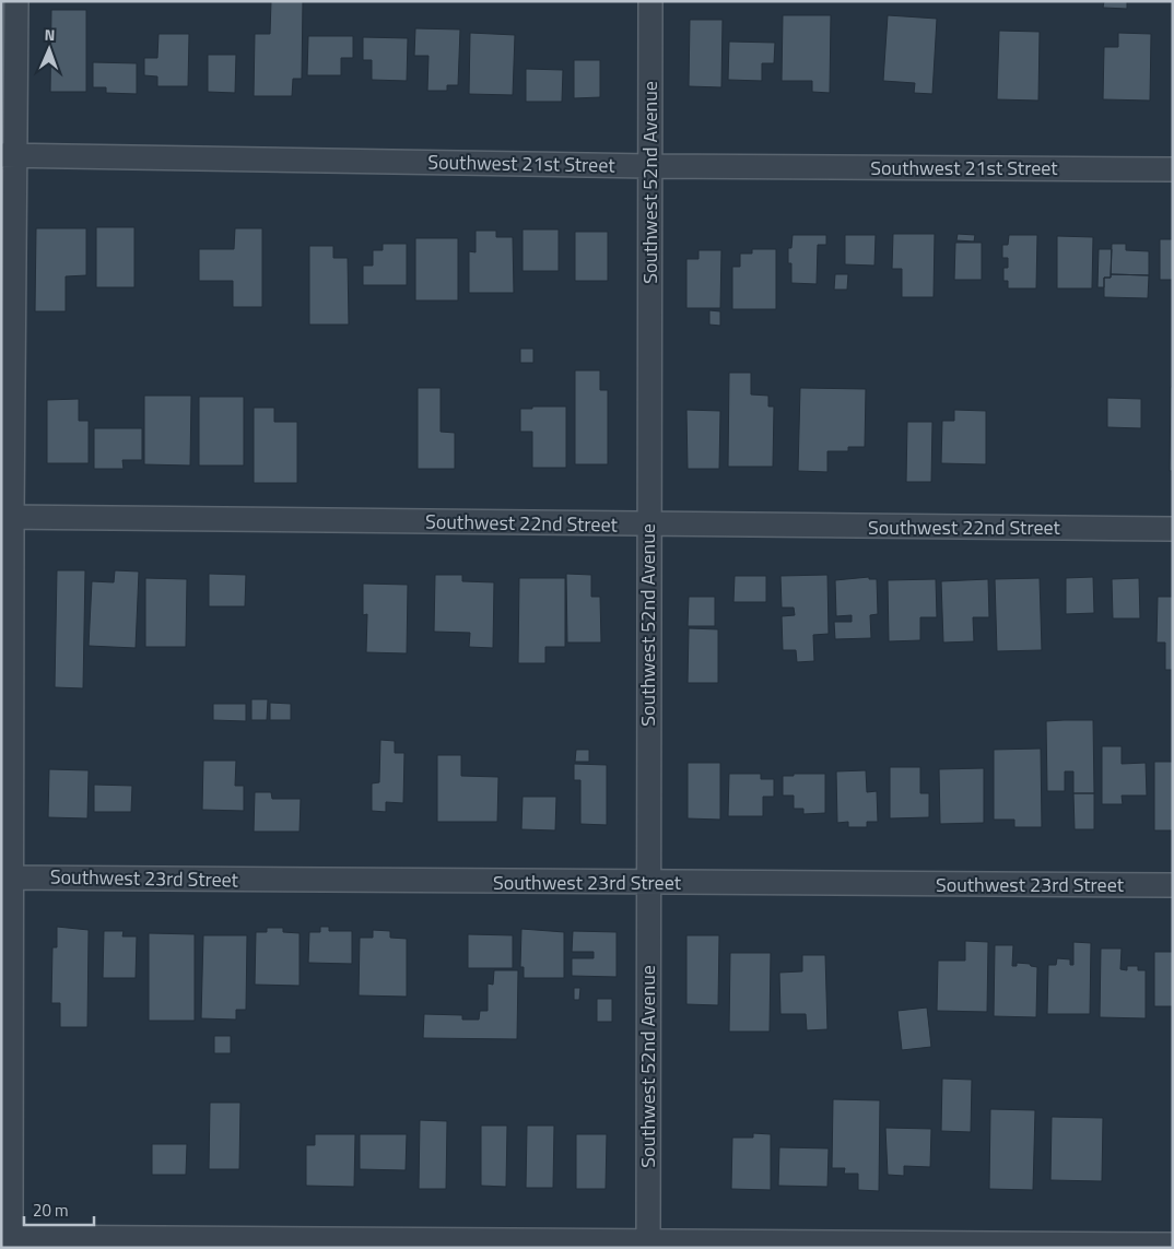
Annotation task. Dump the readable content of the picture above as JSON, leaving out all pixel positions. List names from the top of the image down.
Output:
{
  "streets": {
    "street": [
      "Southwest 21st Street",
      "Southwest 52nd Avenue",
      "Southwest 22nd Street",
      "Southwest 23rd Street"
    ]
  },
  "crossings": [
    ["Southwest 21st Street", "Southwest 52nd Avenue"],
    ["Southwest 52nd Avenue", "Southwest 22nd Street"],
    ["Southwest 52nd Avenue", "Southwest 23rd Street"]
  ],
  "scale_bar": "20 m",
  "north": "top"
}
